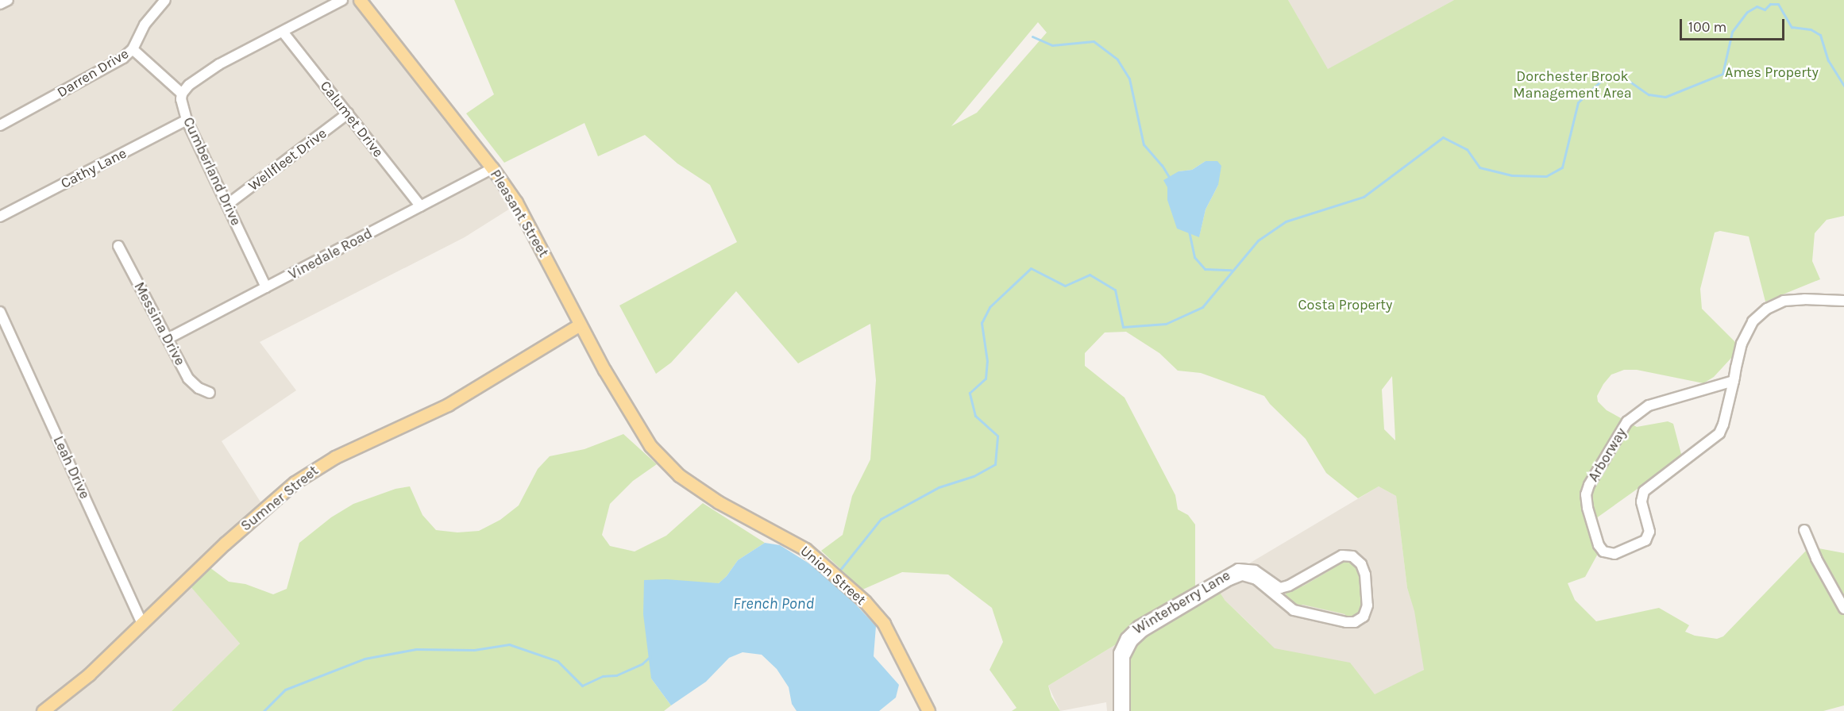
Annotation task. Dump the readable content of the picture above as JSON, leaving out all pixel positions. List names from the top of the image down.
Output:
{
  "streets": {
    "main road": ["Pleasant Street", "Sumner Street", "Union Street"],
    "street": [
      "Darren Drive",
      "Calumet Drive",
      "Wellfleet Drive",
      "Cathy Lane",
      "Cumberland Drive",
      "Vinedale Road",
      "Messina Drive",
      "Arborway",
      "Leah Drive",
      "Winterberry Lane"
    ]
  },
  "crossings": [
    ["Calumet Drive", "Wellfleet Drive"],
    ["Calumet Drive", "Vinedale Road"],
    ["Wellfleet Drive", "Cumberland Drive"],
    ["Cathy Lane", "Cumberland Drive"],
    ["Cumberland Drive", "Vinedale Road"],
    ["Pleasant Street", "Vinedale Road"],
    ["Pleasant Street", "Sumner Street"],
    ["Pleasant Street", "Union Street"],
    ["Vinedale Road", "Messina Drive"],
    ["Leah Drive", "Sumner Street"]
  ],
  "water": ["French Pond"],
  "parks": ["Ames Property", "Dorchester Brook Management Area", "Costa Property"],
  "scale_bar": "100 m"
}
